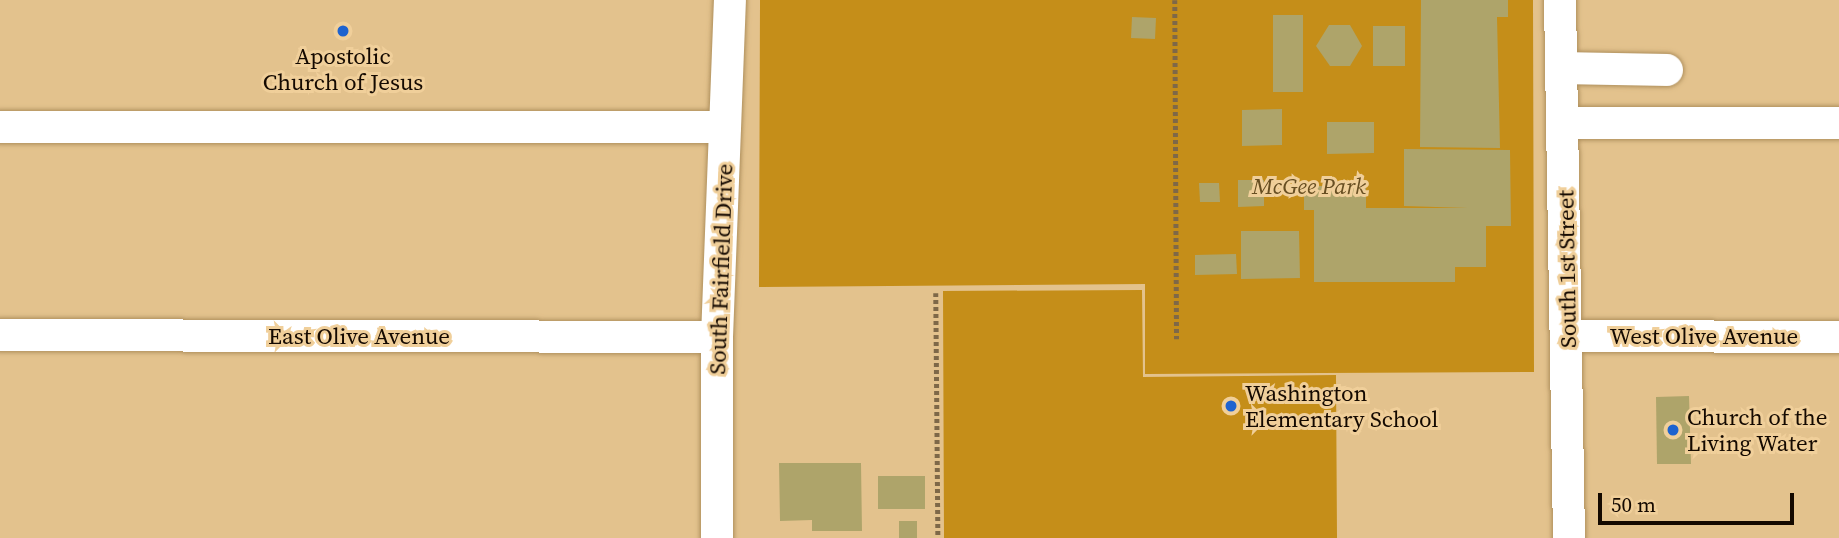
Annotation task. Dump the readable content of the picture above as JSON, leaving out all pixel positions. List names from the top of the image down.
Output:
{
  "streets": {
    "street": [
      "South Fairfield Drive",
      "South 1st Street",
      "East Olive Avenue",
      "West Olive Avenue"
    ]
  },
  "crossings": [
    ["South Fairfield Drive", "East Olive Avenue"],
    ["South 1st Street", "West Olive Avenue"]
  ],
  "parks": ["McGee Park"],
  "places": ["Apostolic Church of Jesus", "Washington Elementary School", "Church of the Living Water"],
  "scale_bar": "50 m"
}
